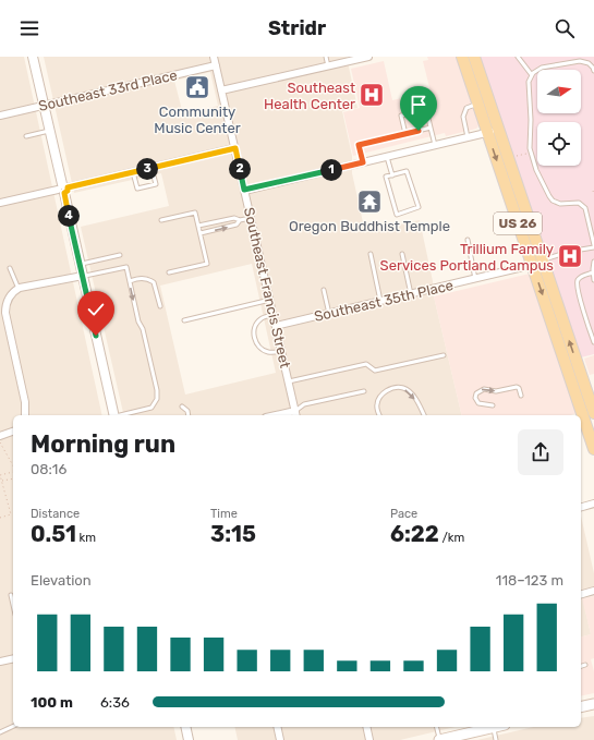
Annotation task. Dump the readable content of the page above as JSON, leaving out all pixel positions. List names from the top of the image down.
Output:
{
  "streets": {
    "main road": ["US 26"],
    "street": ["Southeast 33rd Place", "Southeast Francis Street", "Southeast 35th Place"]
  },
  "crossings": [
    ["Southeast 33rd Place", "Southeast Francis Street"],
    ["US 26", "Southeast 35th Place"],
    ["Southeast Francis Street", "Southeast 35th Place"]
  ],
  "places": {
    "public building": ["Community Music Center"],
    "hospital": ["Southeast Health Center", "Trillium Family Services Portland Campus"],
    "temple": ["Oregon Buddhist Temple"]
  },
  "north": "right",
  "page": {
    "header": "Stridr",
    "pins": [
      "2",
      "3",
      "1",
      "4"
    ],
    "heading": ["Morning run", "08:16"],
    "stats": [
      ["Distance", "0.51 km"],
      ["Time", "3:15"],
      ["Pace", "6:22 /km"]
    ],
    "chart": ["Elevation", "118–123 m"],
    "list": [
      {
        "name": "100 m",
        "note": "6:36"
      }
    ]
  }
}
